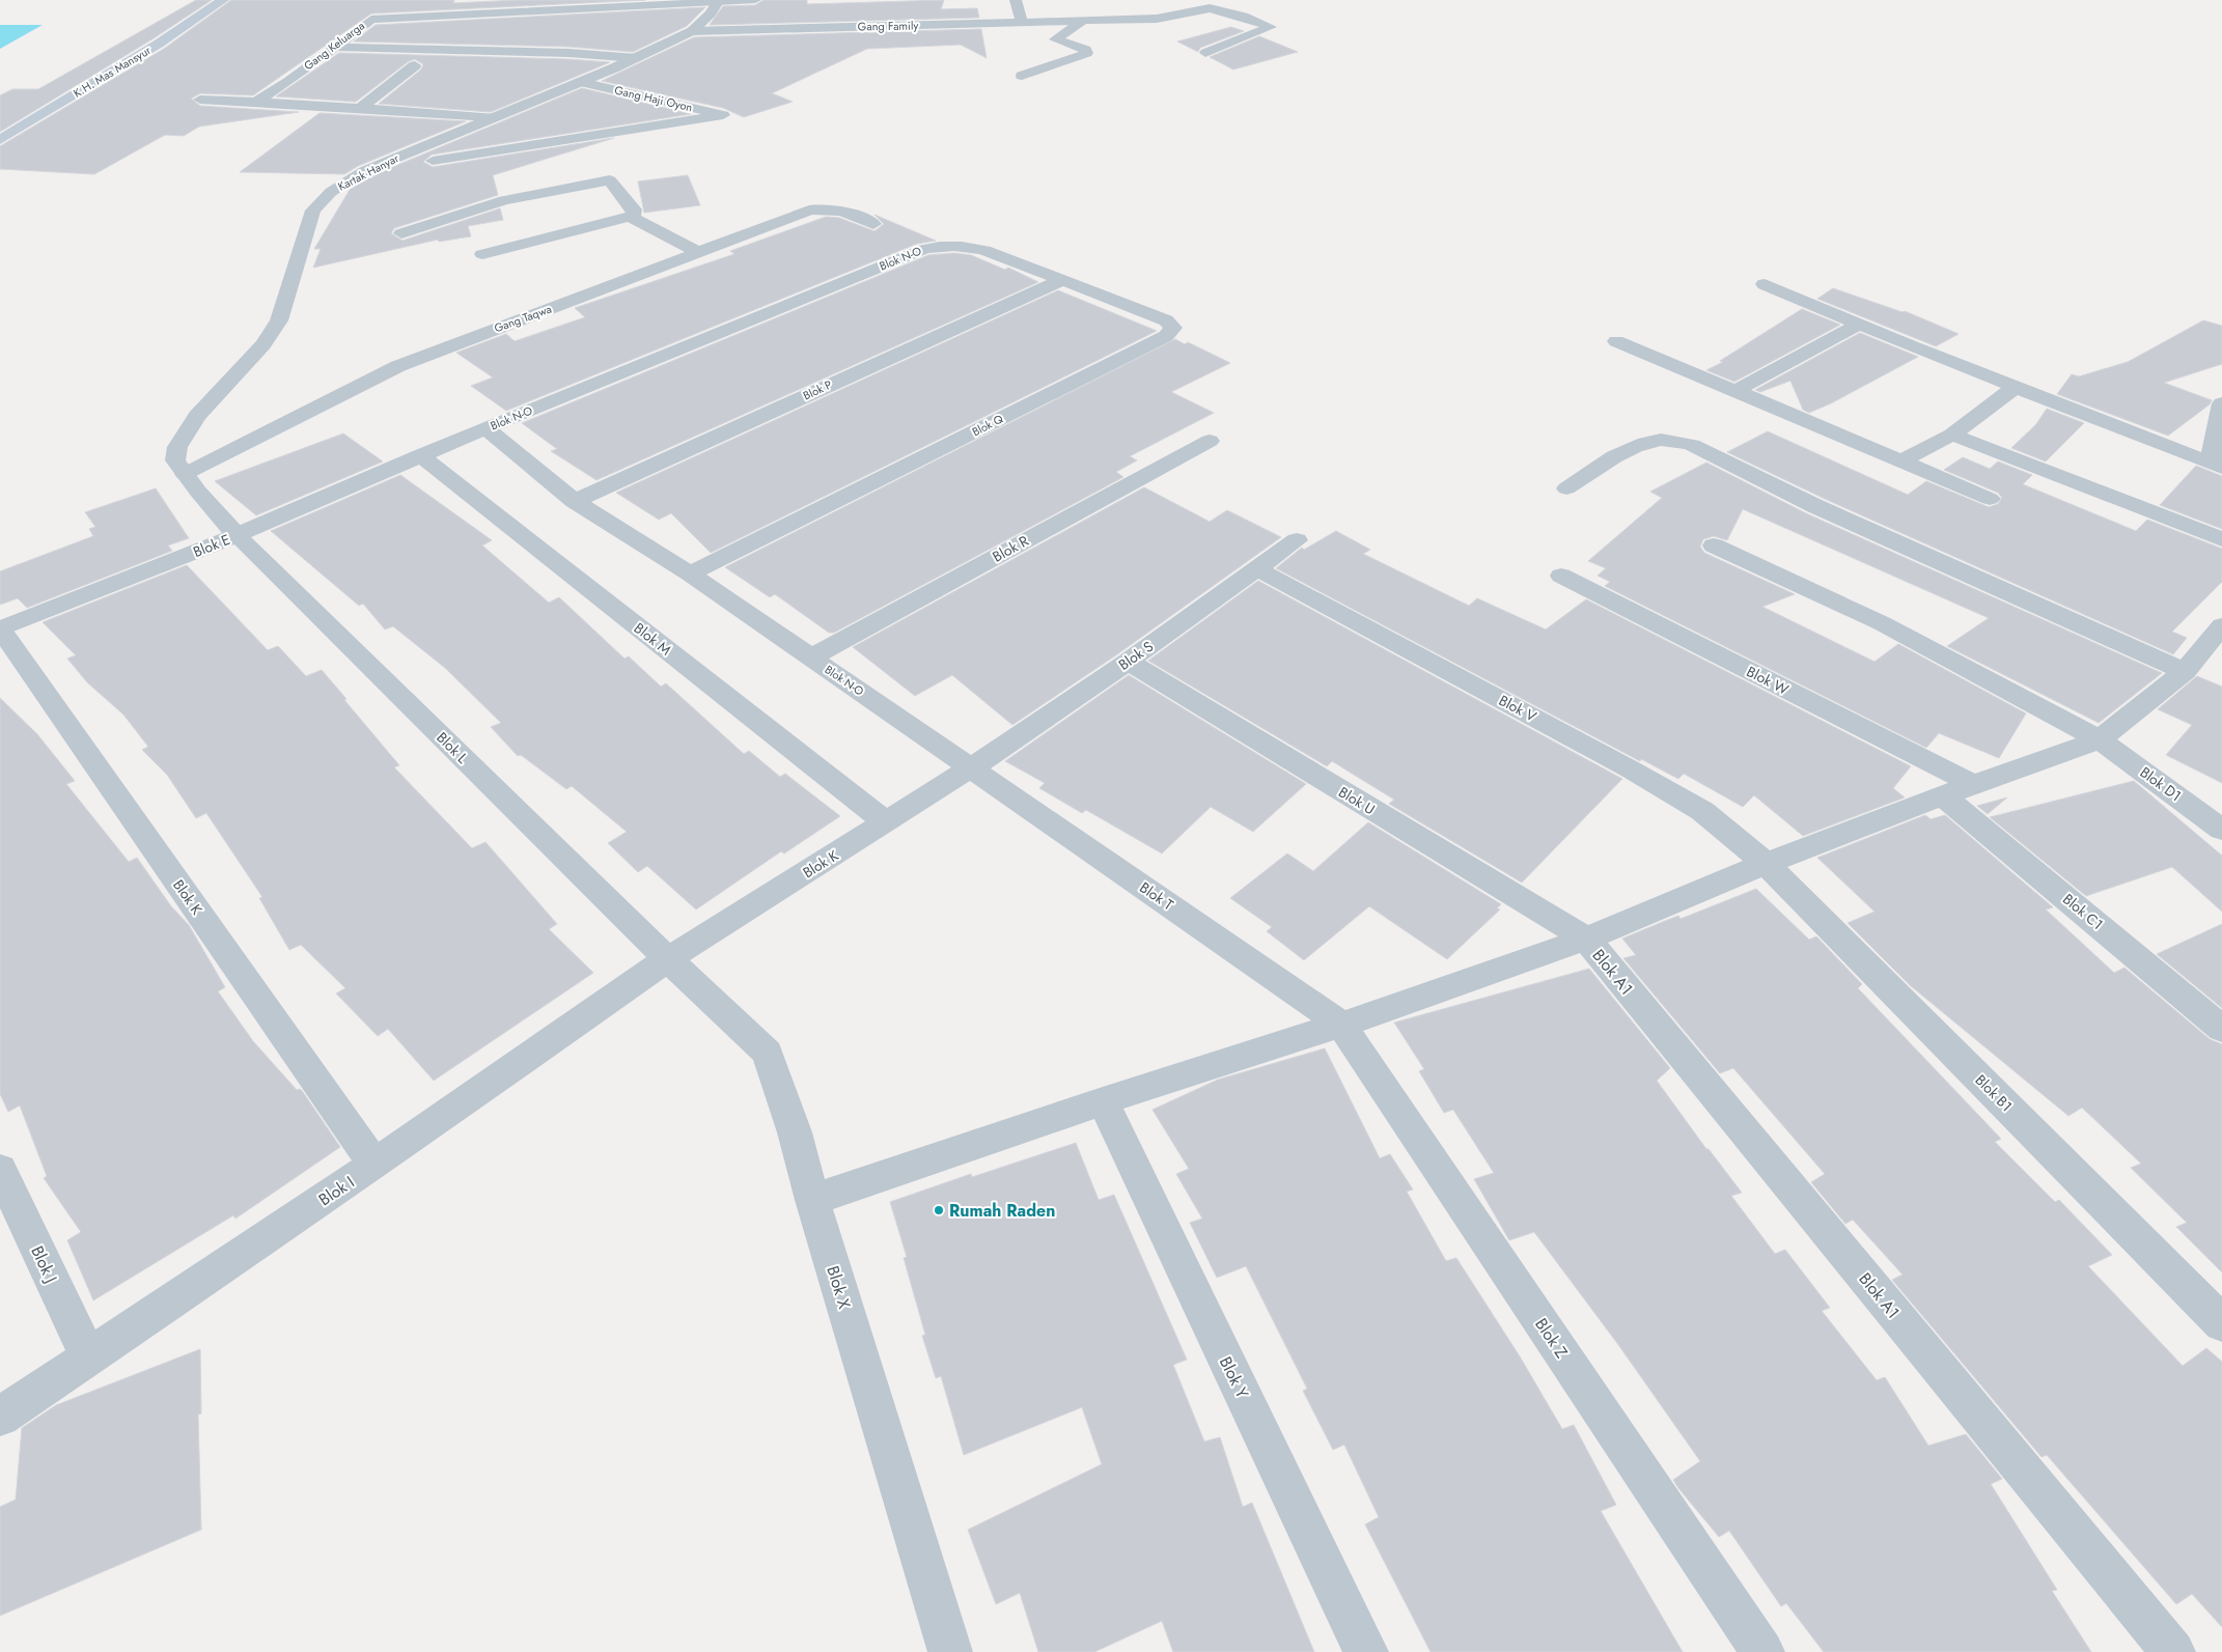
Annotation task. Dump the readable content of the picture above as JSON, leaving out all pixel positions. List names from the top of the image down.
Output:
{
  "streets": {
    "main road": ["K.H. Mas Mansyur"],
    "street": [
      "Gang Family",
      "Gang Keluarga",
      "Gang Haji Oyon",
      "Kartak Hanyar",
      "Blok N-O",
      "Gang Taqwa",
      "Blok P",
      "Blok Q",
      "Blok E",
      "Blok R",
      "Blok M",
      "Blok S",
      "Blok W",
      "Blok V",
      "Blok L",
      "Blok D1",
      "Blok U",
      "Blok K",
      "Blok T",
      "Blok C1",
      "Blok A1",
      "Blok B1",
      "Blok I",
      "Blok J",
      "Blok X",
      "Blok Z",
      "Blok Y"
    ]
  },
  "crossings": [
    ["Gang Family", "Kartak Hanyar"],
    ["Gang Keluarga", "Kartak Hanyar"],
    ["Gang Haji Oyon", "Kartak Hanyar"],
    ["Kartak Hanyar", "Gang Taqwa"],
    ["Kartak Hanyar", "Blok E"],
    ["Kartak Hanyar", "Blok L"],
    ["Blok N-O", "Blok P"],
    ["Blok N-O", "Blok Q"],
    ["Blok N-O", "Blok E"],
    ["Blok N-O", "Blok R"],
    ["Blok N-O", "Blok S"],
    ["Blok N-O", "Blok K"],
    ["Blok N-O", "Blok T"],
    ["Blok P", "Blok Q"],
    ["Blok E", "Blok M"],
    ["Blok E", "Blok L"],
    ["Blok E", "Blok K"],
    ["Blok M", "Blok K"],
    ["Blok S", "Blok V"],
    ["Blok S", "Blok U"],
    ["Blok S", "Blok K"],
    ["Blok S", "Blok T"],
    ["Blok V", "Blok B1"],
    ["Blok L", "Blok K"],
    ["Blok L", "Blok I"],
    ["Blok L", "Blok X"],
    ["Blok U", "Blok A1"],
    ["Blok K", "Blok T"],
    ["Blok K", "Blok I"],
    ["Blok K", "Blok X"],
    ["Blok T", "Blok Z"],
    ["Blok I", "Blok J"],
    ["Blok I", "Blok X"]
  ],
  "places": ["Rumah Raden"]
}
